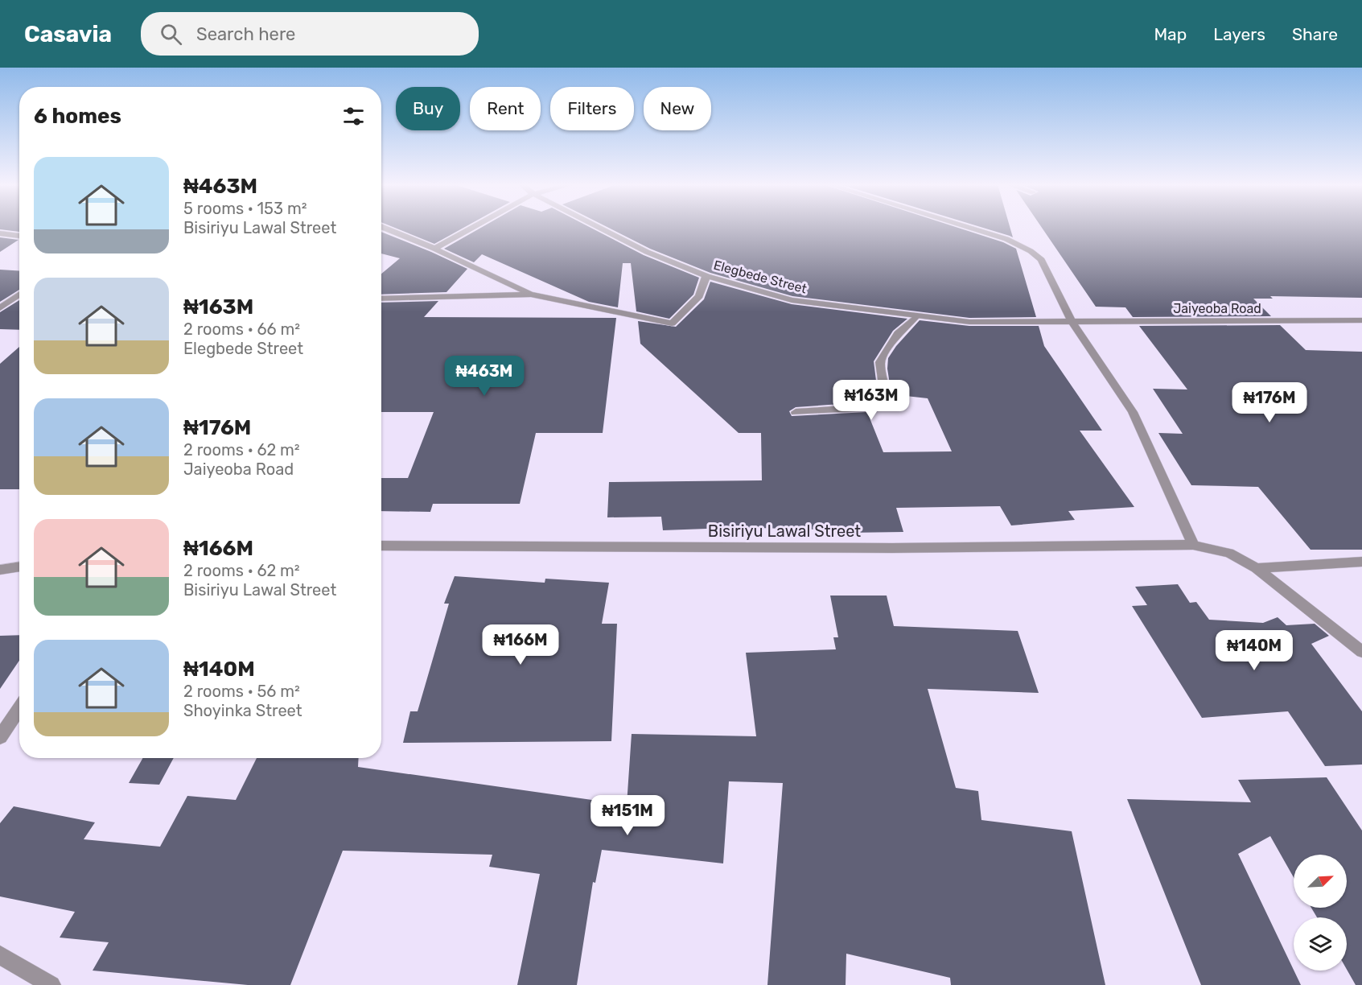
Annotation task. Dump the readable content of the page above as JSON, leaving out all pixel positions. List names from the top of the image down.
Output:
{
  "streets": {
    "street": ["Elegbede Street", "Jaiyeoba Road", "Bisiriyu Lawal Street"]
  },
  "crossings": [
    ["Elegbede Street", "Jaiyeoba Road"]
  ],
  "north": "top right",
  "page": {
    "header": "Casavia",
    "search": "Search here",
    "nav": ["Map", "Layers", "Share"],
    "chip": [
      "Buy",
      "Rent",
      "Filters",
      "New"
    ],
    "heading": "6 homes",
    "list": [
      {
        "name": "₦463M",
        "note": "5 rooms · 153 m² · Bisiriyu Lawal Street"
      },
      {
        "name": "₦163M",
        "note": "2 rooms · 66 m² · Elegbede Street"
      },
      {
        "name": "₦176M",
        "note": "2 rooms · 62 m² · Jaiyeoba Road"
      },
      {
        "name": "₦166M",
        "note": "2 rooms · 62 m² · Bisiriyu Lawal Street"
      },
      {
        "name": "₦140M",
        "note": "2 rooms · 56 m² · Shoyinka Street"
      }
    ],
    "price": [
      "₦463M",
      "₦163M",
      "₦176M",
      "₦166M",
      "₦140M",
      "₦151M"
    ]
  }
}
